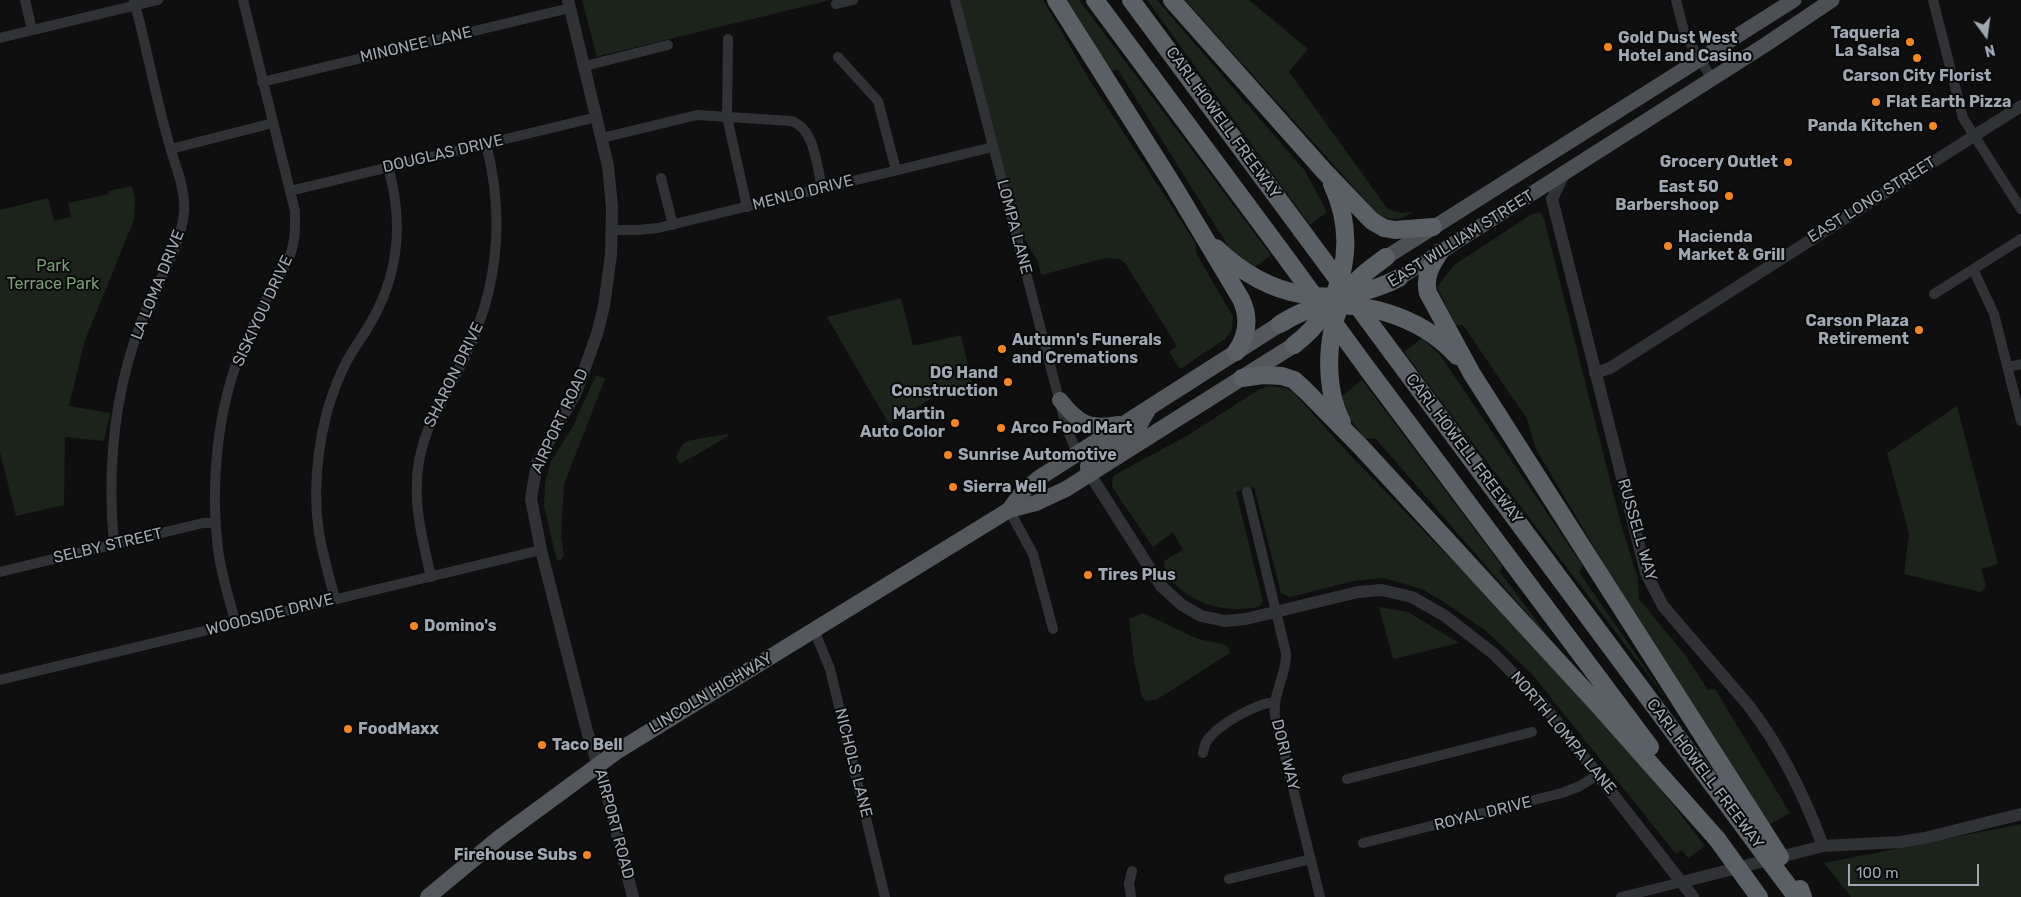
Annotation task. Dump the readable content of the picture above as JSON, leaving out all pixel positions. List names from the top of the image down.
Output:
{
  "streets": {
    "highway": ["CARL HOWELL FREEWAY", "LINCOLN HIGHWAY"],
    "main road": ["EAST WILLIAM STREET"],
    "street": [
      "MINONEE LANE",
      "DOUGLAS DRIVE",
      "MENLO DRIVE",
      "EAST LONG STREET",
      "LOMPA LANE",
      "LA LOMA DRIVE",
      "SISKIYOU DRIVE",
      "SHARON DRIVE",
      "AIRPORT ROAD",
      "RUSSELL WAY",
      "SELBY STREET",
      "WOODSIDE DRIVE",
      "NORTH LOMPA LANE",
      "DORI WAY",
      "NICHOLS LANE",
      "ROYAL DRIVE"
    ]
  },
  "crossings": [
    ["MINONEE LANE", "SISKIYOU DRIVE"],
    ["MINONEE LANE", "AIRPORT ROAD"],
    ["DOUGLAS DRIVE", "SISKIYOU DRIVE"],
    ["DOUGLAS DRIVE", "SHARON DRIVE"],
    ["DOUGLAS DRIVE", "AIRPORT ROAD"],
    ["MENLO DRIVE", "LOMPA LANE"],
    ["MENLO DRIVE", "AIRPORT ROAD"],
    ["EAST LONG STREET", "RUSSELL WAY"],
    ["LOMPA LANE", "LINCOLN HIGHWAY"],
    ["LOMPA LANE", "NORTH LOMPA LANE"],
    ["LA LOMA DRIVE", "SELBY STREET"],
    ["SISKIYOU DRIVE", "SELBY STREET"],
    ["SISKIYOU DRIVE", "WOODSIDE DRIVE"],
    ["SHARON DRIVE", "WOODSIDE DRIVE"],
    ["AIRPORT ROAD", "WOODSIDE DRIVE"],
    ["AIRPORT ROAD", "LINCOLN HIGHWAY"],
    ["LINCOLN HIGHWAY", "NORTH LOMPA LANE"],
    ["LINCOLN HIGHWAY", "NICHOLS LANE"],
    ["NORTH LOMPA LANE", "DORI WAY"],
    ["NORTH LOMPA LANE", "ROYAL DRIVE"]
  ],
  "parks": ["Park Terrace Park"],
  "places": [
    "Taqueria La Salsa",
    "Gold Dust West Hotel and Casino",
    "Carson City Florist",
    "Flat Earth Pizza",
    "Panda Kitchen",
    "Grocery Outlet",
    "East 50 Barbershoop",
    "Hacienda Market & Grill",
    "Carson Plaza Retirement",
    "Autumn's Funerals and Cremations",
    "DG Hand Construction",
    "Martin Auto Color",
    "Arco Food Mart",
    "Sunrise Automotive",
    "Sierra Well",
    "Tires Plus",
    "Domino's",
    "FoodMaxx",
    "Taco Bell",
    "Firehouse Subs"
  ],
  "scale_bar": "100 m",
  "north": "bottom"
}
